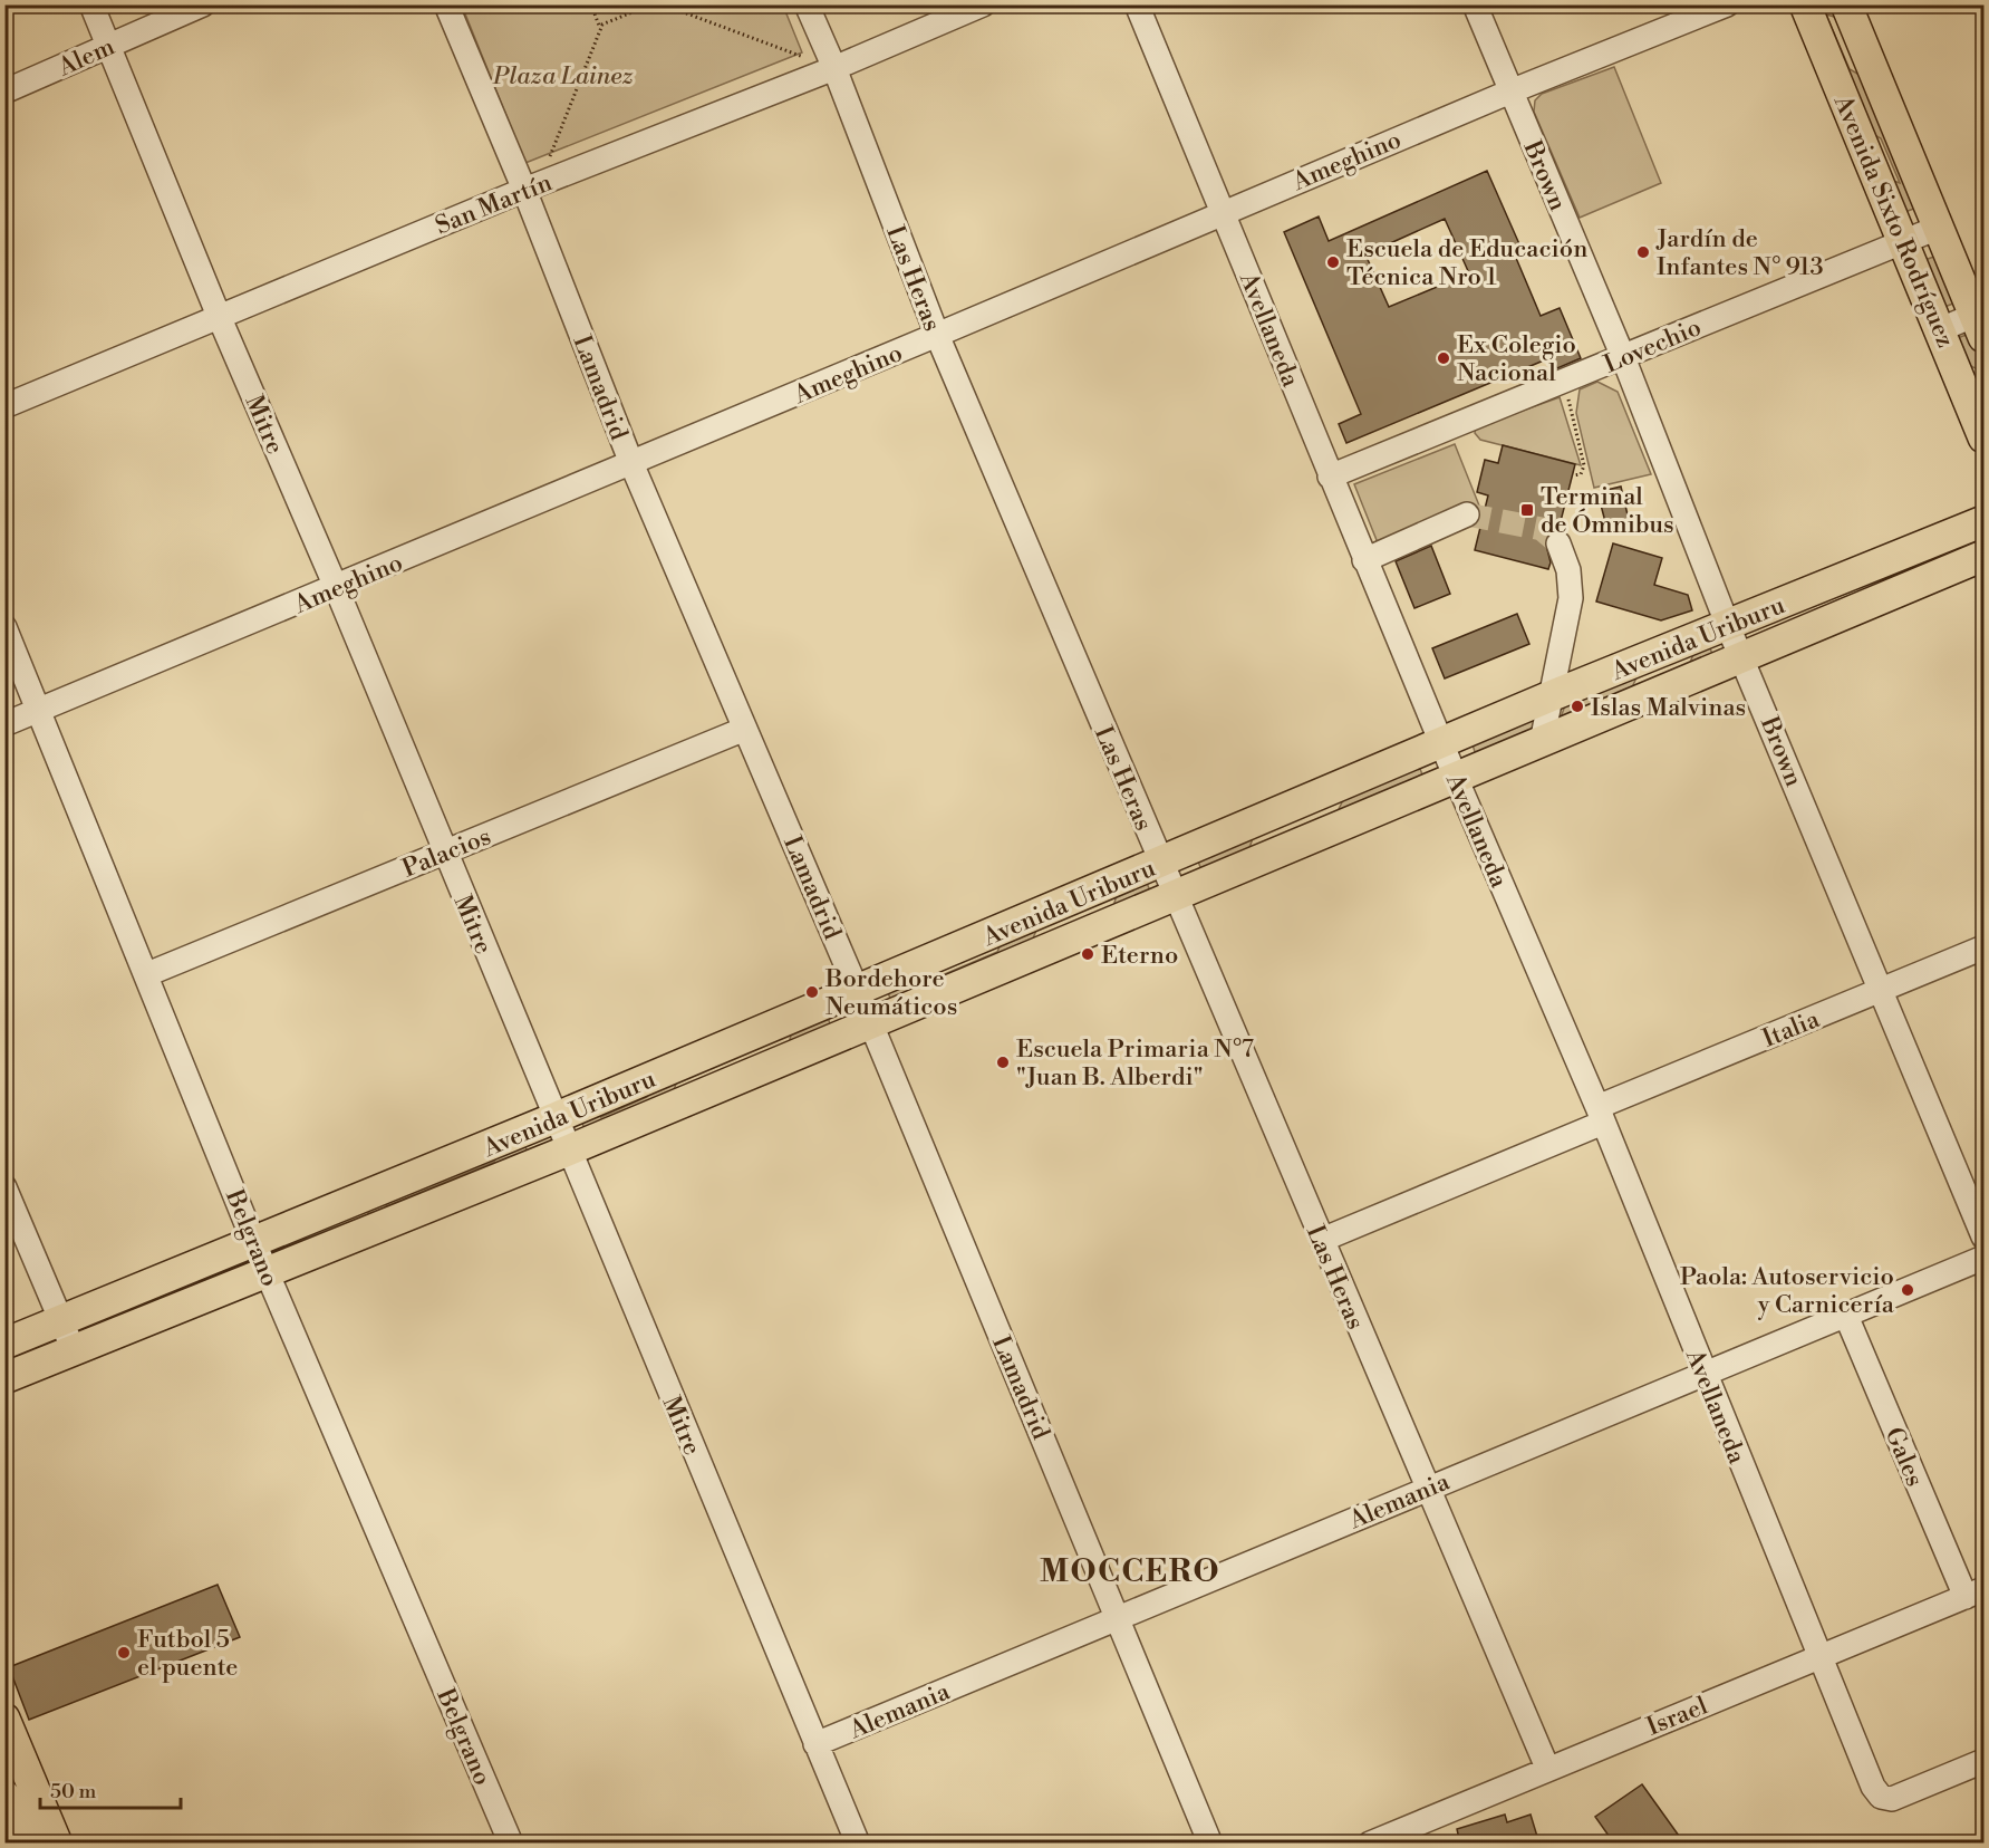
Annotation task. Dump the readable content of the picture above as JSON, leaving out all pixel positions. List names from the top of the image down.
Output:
{
  "streets": {
    "main road": ["Avenida Sixto Rodríguez", "Avenida Uriburu"],
    "street": [
      "Alem",
      "Ameghino",
      "Brown",
      "San Martín",
      "Las Heras",
      "Avellaneda",
      "Lovechio",
      "Lamadrid",
      "Mitre",
      "Palacios",
      "Italia",
      "Belgrano",
      "Gales",
      "Alemania",
      "Israel"
    ]
  },
  "crossings": [
    ["Alem", "Mitre"],
    ["Ameghino", "Brown"],
    ["Ameghino", "Las Heras"],
    ["Ameghino", "Avellaneda"],
    ["Ameghino", "Lamadrid"],
    ["Ameghino", "Mitre"],
    ["Ameghino", "Belgrano"],
    ["Brown", "Lovechio"],
    ["Brown", "Avenida Uriburu"],
    ["Brown", "Italia"],
    ["San Martín", "Las Heras"],
    ["San Martín", "Lamadrid"],
    ["San Martín", "Mitre"],
    ["Avenida Sixto Rodríguez", "Lovechio"],
    ["Las Heras", "Avenida Uriburu"],
    ["Las Heras", "Italia"],
    ["Las Heras", "Alemania"],
    ["Las Heras", "Israel"],
    ["Avellaneda", "Lovechio"],
    ["Avellaneda", "Avenida Uriburu"],
    ["Avellaneda", "Italia"],
    ["Avellaneda", "Alemania"],
    ["Avellaneda", "Israel"],
    ["Lamadrid", "Avenida Uriburu"],
    ["Lamadrid", "Palacios"],
    ["Lamadrid", "Alemania"],
    ["Mitre", "Avenida Uriburu"],
    ["Mitre", "Palacios"],
    ["Mitre", "Alemania"],
    ["Avenida Uriburu", "Belgrano"],
    ["Palacios", "Belgrano"],
    ["Gales", "Alemania"],
    ["Gales", "Israel"]
  ],
  "districts": ["MOCCERO"],
  "parks": ["Plaza Lainez"],
  "places": {
    "other": [
      "Jardín de Infantes N° 913",
      "Escuela de Educación Técnica Nro 1",
      "Ex Colegio Nacional",
      "Islas Malvinas",
      "Eterno",
      "Bordehore Neumáticos",
      "Escuela Primaria N°7 \"Juan B. Alberdi\"",
      "Paola: Autoservicio y Carnicería",
      "Futbol 5 el puente"
    ],
    "transit": ["Terminal de Ómnibus"]
  },
  "scale_bar": "50 m"
}
